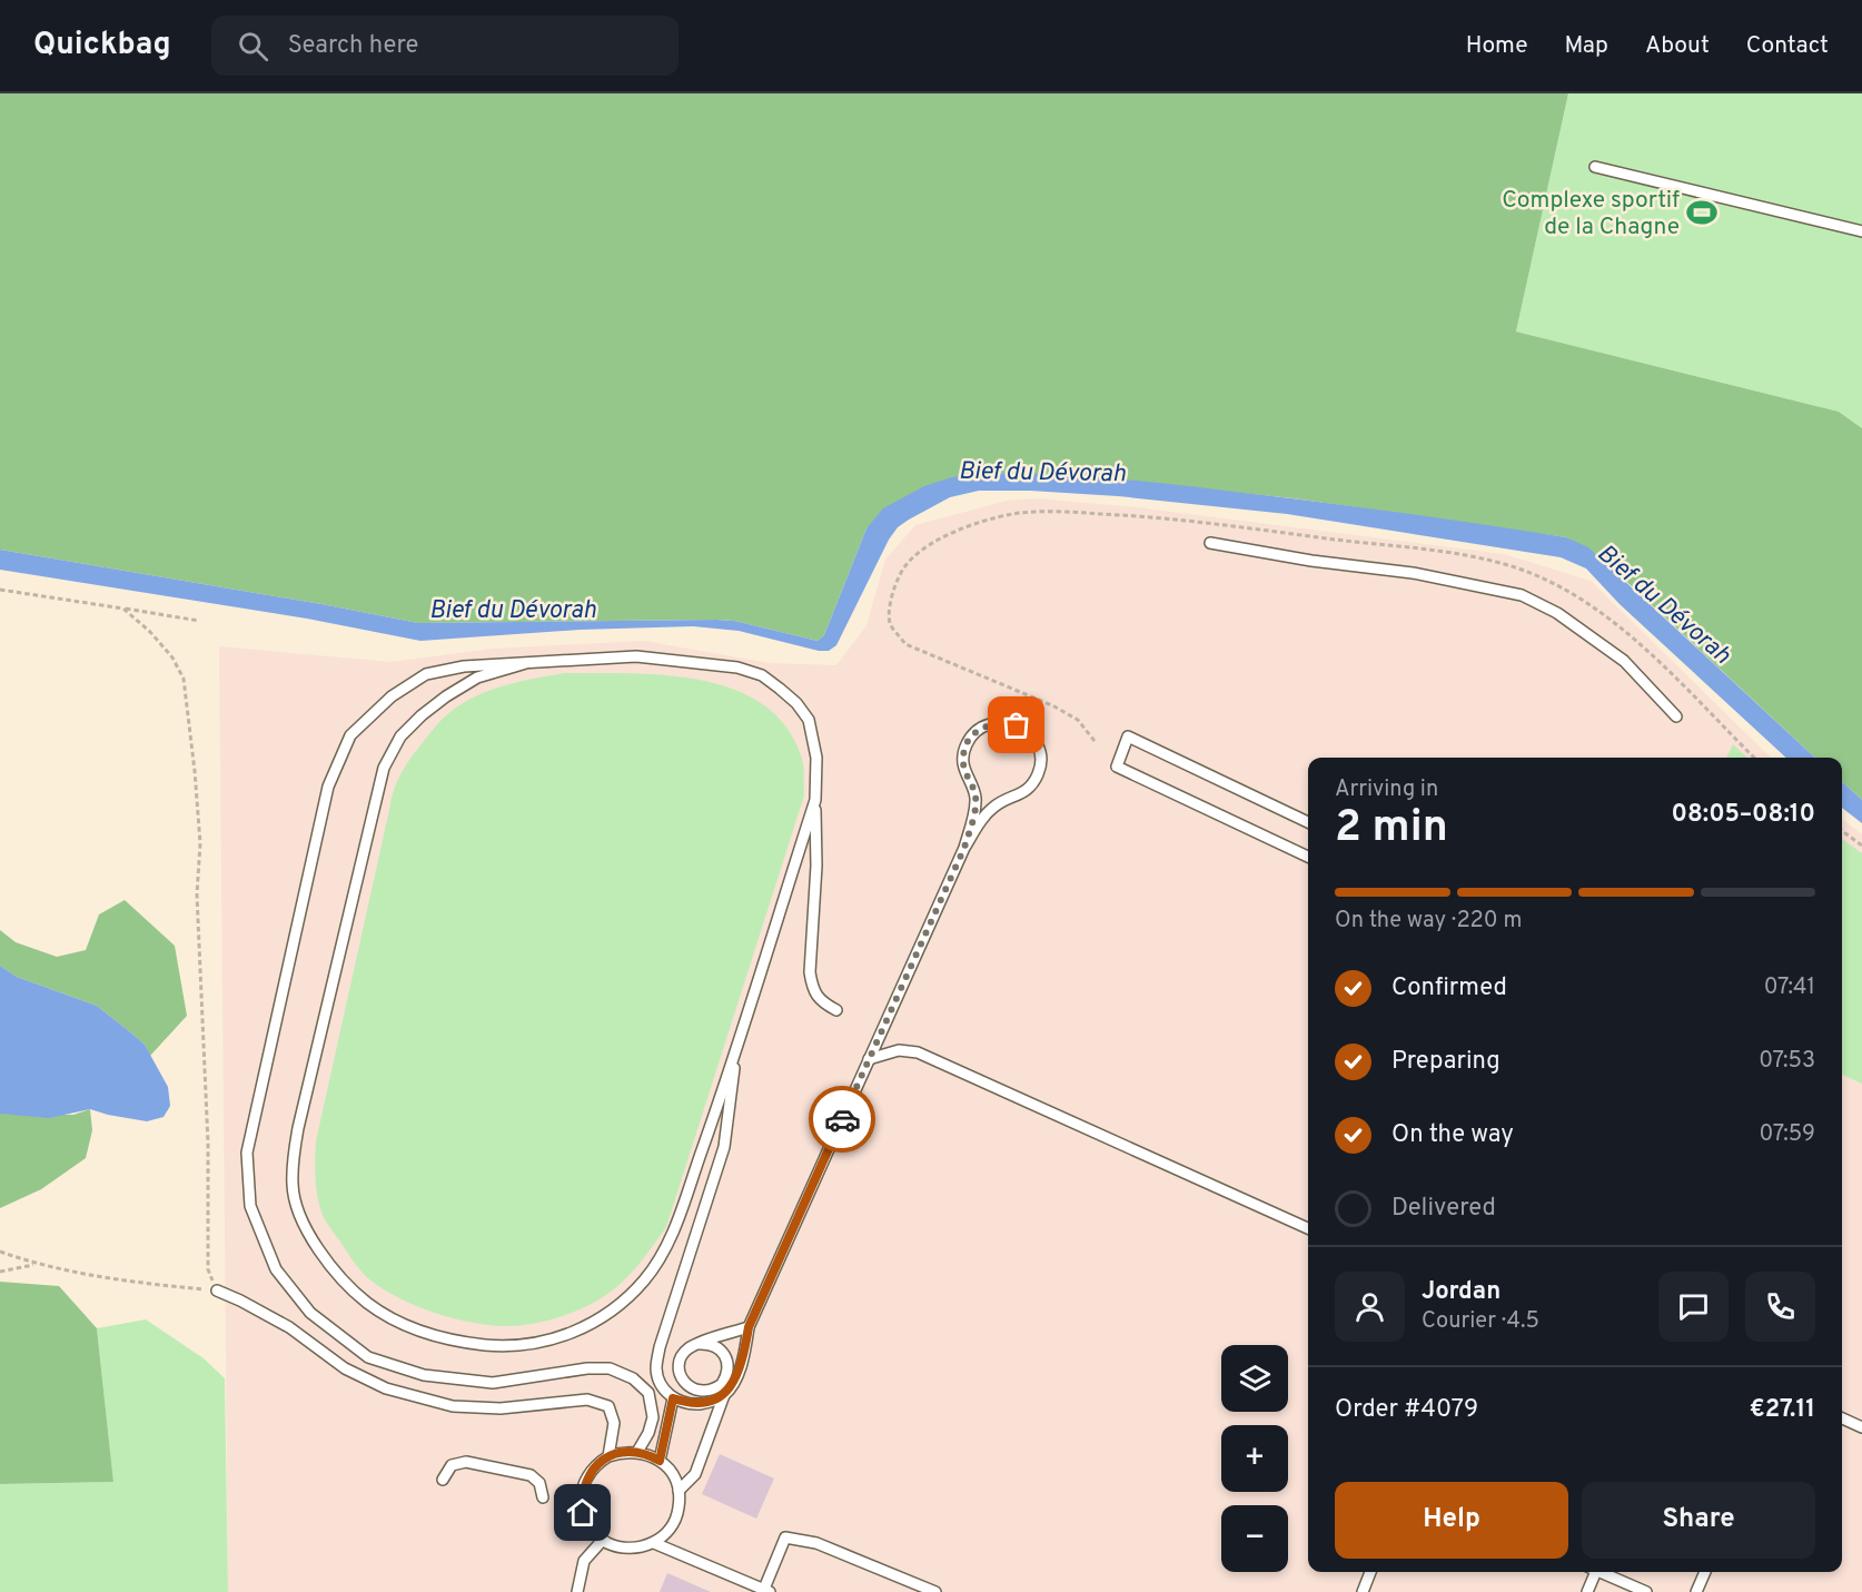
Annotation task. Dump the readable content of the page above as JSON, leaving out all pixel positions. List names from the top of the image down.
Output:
{
  "water": ["Bief du Dévorah"],
  "places": {
    "sports": ["Complexe sportif de la Chagne"]
  },
  "page": {
    "header": "Quickbag",
    "search": "Search here",
    "nav": [
      "Home",
      "Map",
      "About",
      "Contact"
    ],
    "heading": ["2 min", "Arriving in", "08:05–08:10"],
    "panel": [
      "Jordan",
      "Courier · 4.5",
      "Order #4079",
      "€27.11"
    ],
    "bar": "On the way · 220 m",
    "list": [
      ["Confirmed", "07:41"],
      ["Preparing", "07:53"],
      ["On the way", "07:59"],
      "Delivered"
    ],
    "map_buttons": ["+", "−"],
    "buttons": ["Help", "Share"]
  }
}
